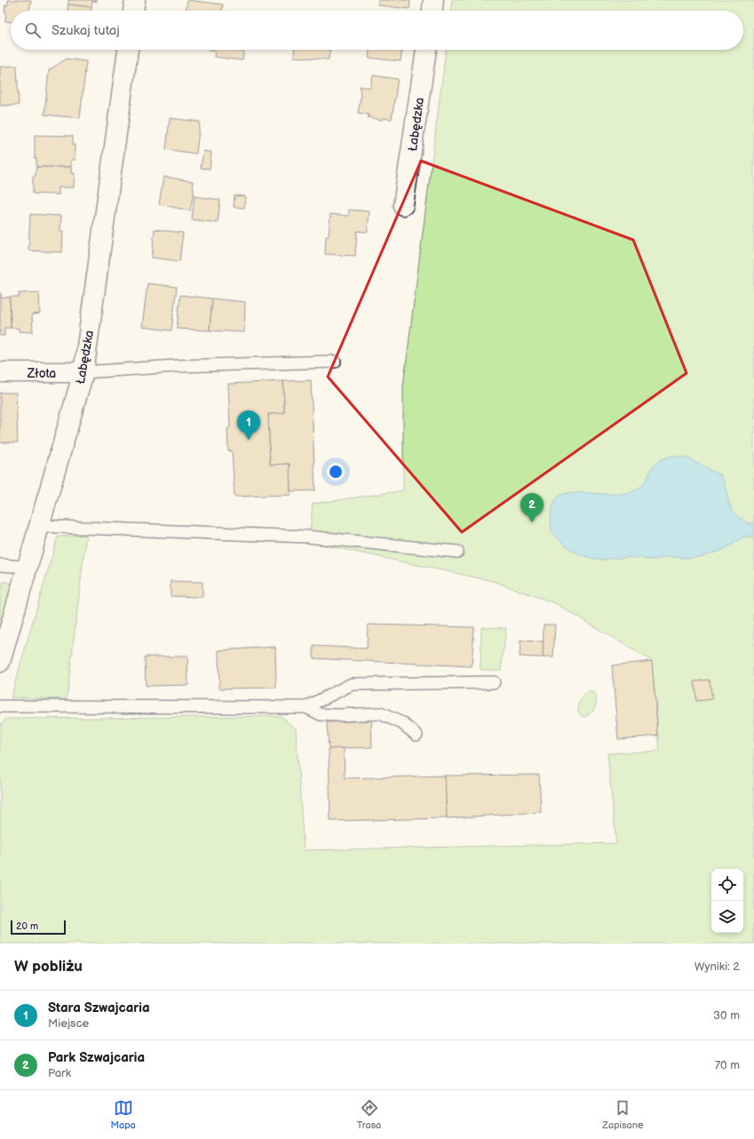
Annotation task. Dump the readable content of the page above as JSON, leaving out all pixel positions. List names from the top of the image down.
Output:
{
  "streets": {
    "street": ["Łabędzka", "Złota"]
  },
  "crossings": [
    ["Łabędzka", "Złota"]
  ],
  "scale_bar": "20 m",
  "page": {
    "search": "Szukaj tutaj",
    "pins": ["1", "2"],
    "scale": "20 m",
    "heading": ["W pobliżu", "Wyniki: 2"],
    "list": [
      {
        "mark": "1",
        "name": "Stara Szwajcaria",
        "note": "Miejsce",
        "value": "30 m"
      },
      {
        "mark": "2",
        "name": "Park Szwajcaria",
        "note": "Park",
        "value": "70 m"
      }
    ],
    "nav": ["Mapa", "Trasa", "Zapisane"]
  }
}
